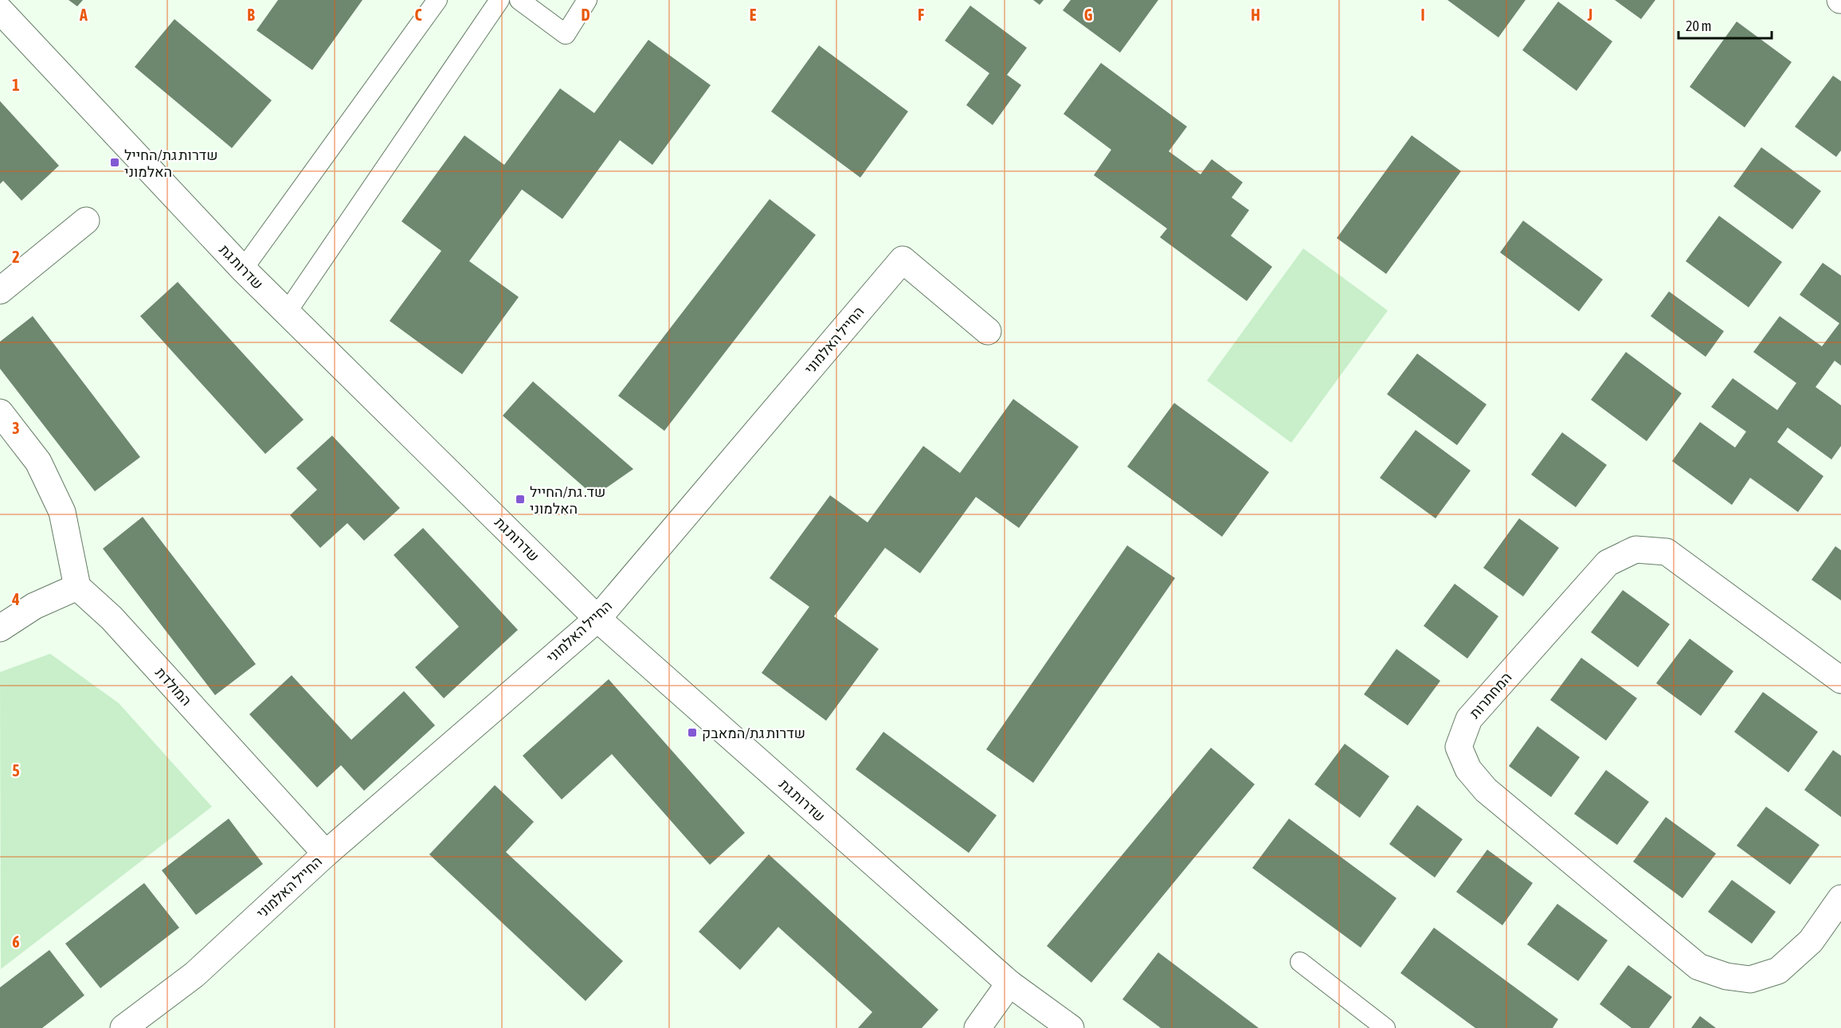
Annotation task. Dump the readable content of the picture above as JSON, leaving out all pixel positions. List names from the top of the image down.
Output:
{
  "streets": {
    "street": [
      "שדרות גת",
      "החייל האלמוני",
      "המולדת",
      "המחתרות"
    ]
  },
  "crossings": [
    ["שדרות גת", "החייל האלמוני"],
    ["החייל האלמוני", "המולדת"]
  ],
  "places": {
    "transit": ["שדרות גת/החייל האלמוני", "שד. גת/החייל האלמוני", "שדרות גת/המאבק"]
  },
  "scale_bar": "20 m",
  "grid": {
    "columns": [
      "A",
      "B",
      "C",
      "D",
      "E",
      "F",
      "G",
      "H",
      "I",
      "J"
    ],
    "rows": [
      "1",
      "2",
      "3",
      "4",
      "5",
      "6"
    ]
  }
}
